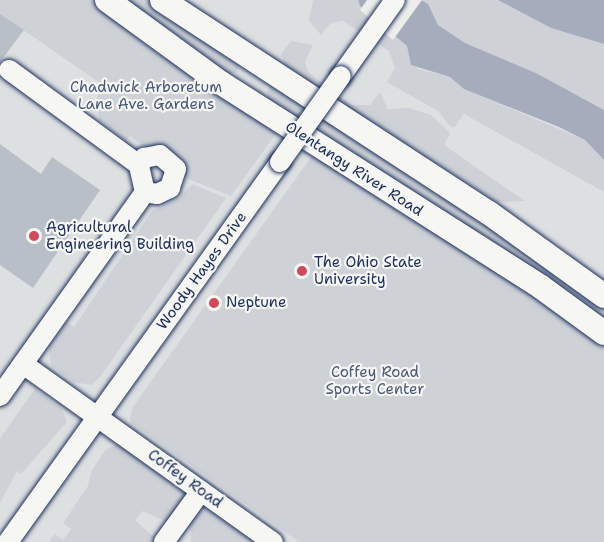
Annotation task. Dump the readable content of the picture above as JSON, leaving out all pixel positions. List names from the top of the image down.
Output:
{
  "streets": {
    "main road": ["Olentangy River Road"],
    "street": ["Woody Hayes Drive", "Coffey Road"]
  },
  "crossings": [
    ["Woody Hayes Drive", "Coffey Road"]
  ],
  "parks": ["Chadwick Arboretum Lane Ave. Gardens", "Coffey Road Sports Center"],
  "places": ["Agricultural Engineering Building", "The Ohio State University", "Neptune"]
}
